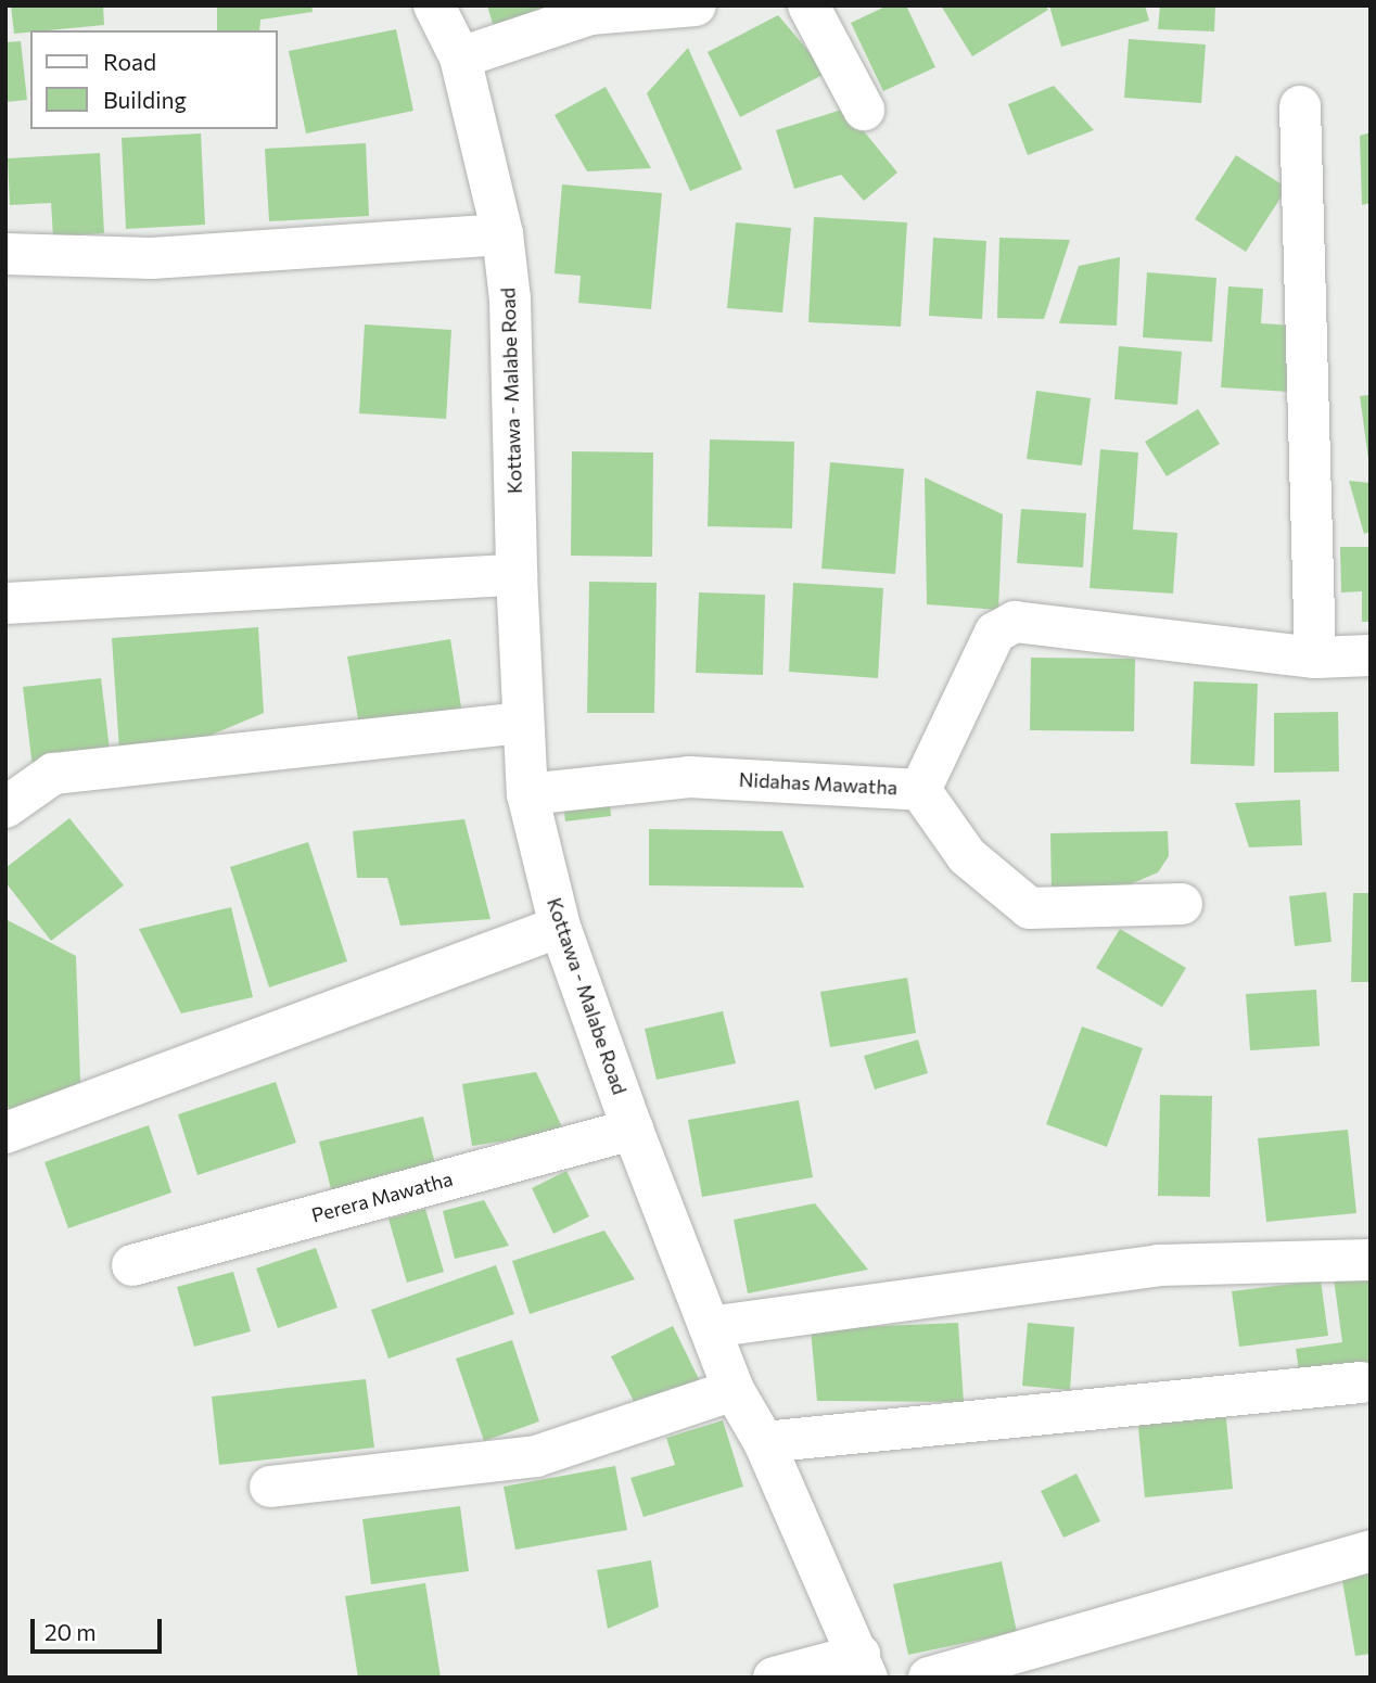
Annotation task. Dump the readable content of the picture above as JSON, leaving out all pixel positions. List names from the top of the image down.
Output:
{
  "streets": {
    "street": ["Kottawa - Malabe Road", "Nidahas Mawatha", "Perera Mawatha"]
  },
  "crossings": [
    ["Kottawa - Malabe Road", "Nidahas Mawatha"],
    ["Kottawa - Malabe Road", "Perera Mawatha"]
  ],
  "legend": ["Road", "Building"],
  "scale_bar": "20 m"
}
